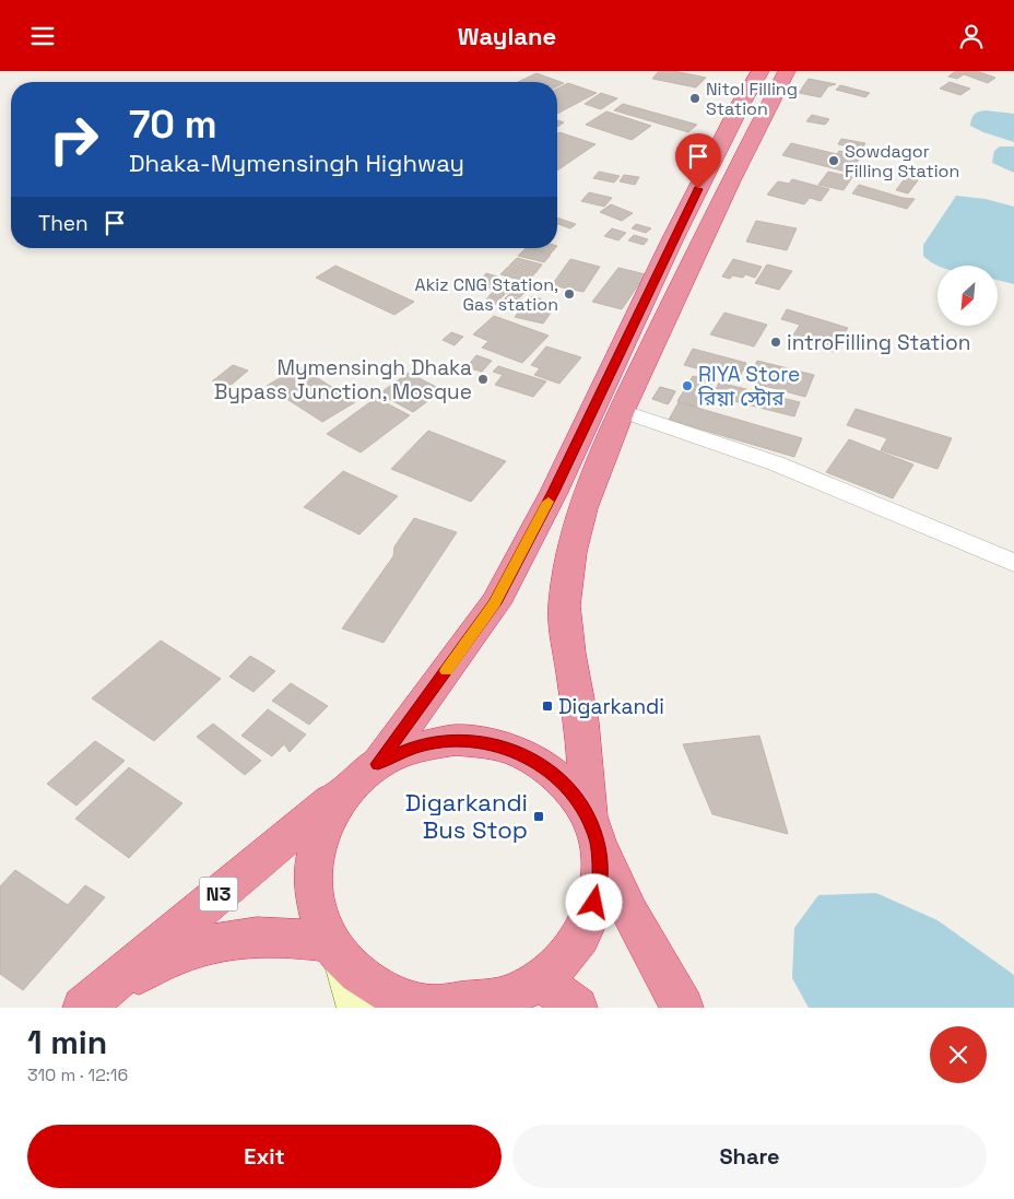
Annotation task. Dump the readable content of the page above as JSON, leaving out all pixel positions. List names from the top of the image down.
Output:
{
  "streets": {
    "highway": ["N3"]
  },
  "places": {
    "other": [
      "Nitol Filling Station",
      "Sowdagor Filling Station",
      "Akiz CNG Station, Gas station",
      "introFilling Station",
      "Mymensingh Dhaka Bypass Junction, Mosque",
      "RIYA Store রিয়া স্টোর"
    ],
    "transit": ["Digarkandi", "Digarkandi Bus Stop"]
  },
  "north": "bottom left",
  "page": {
    "header": "Waylane",
    "turn": ["70 m", "Dhaka-Mymensingh Highway"],
    "then": "Then",
    "heading": ["1 min", "310 m · 12:16"],
    "buttons": ["Exit", "Share"]
  }
}
